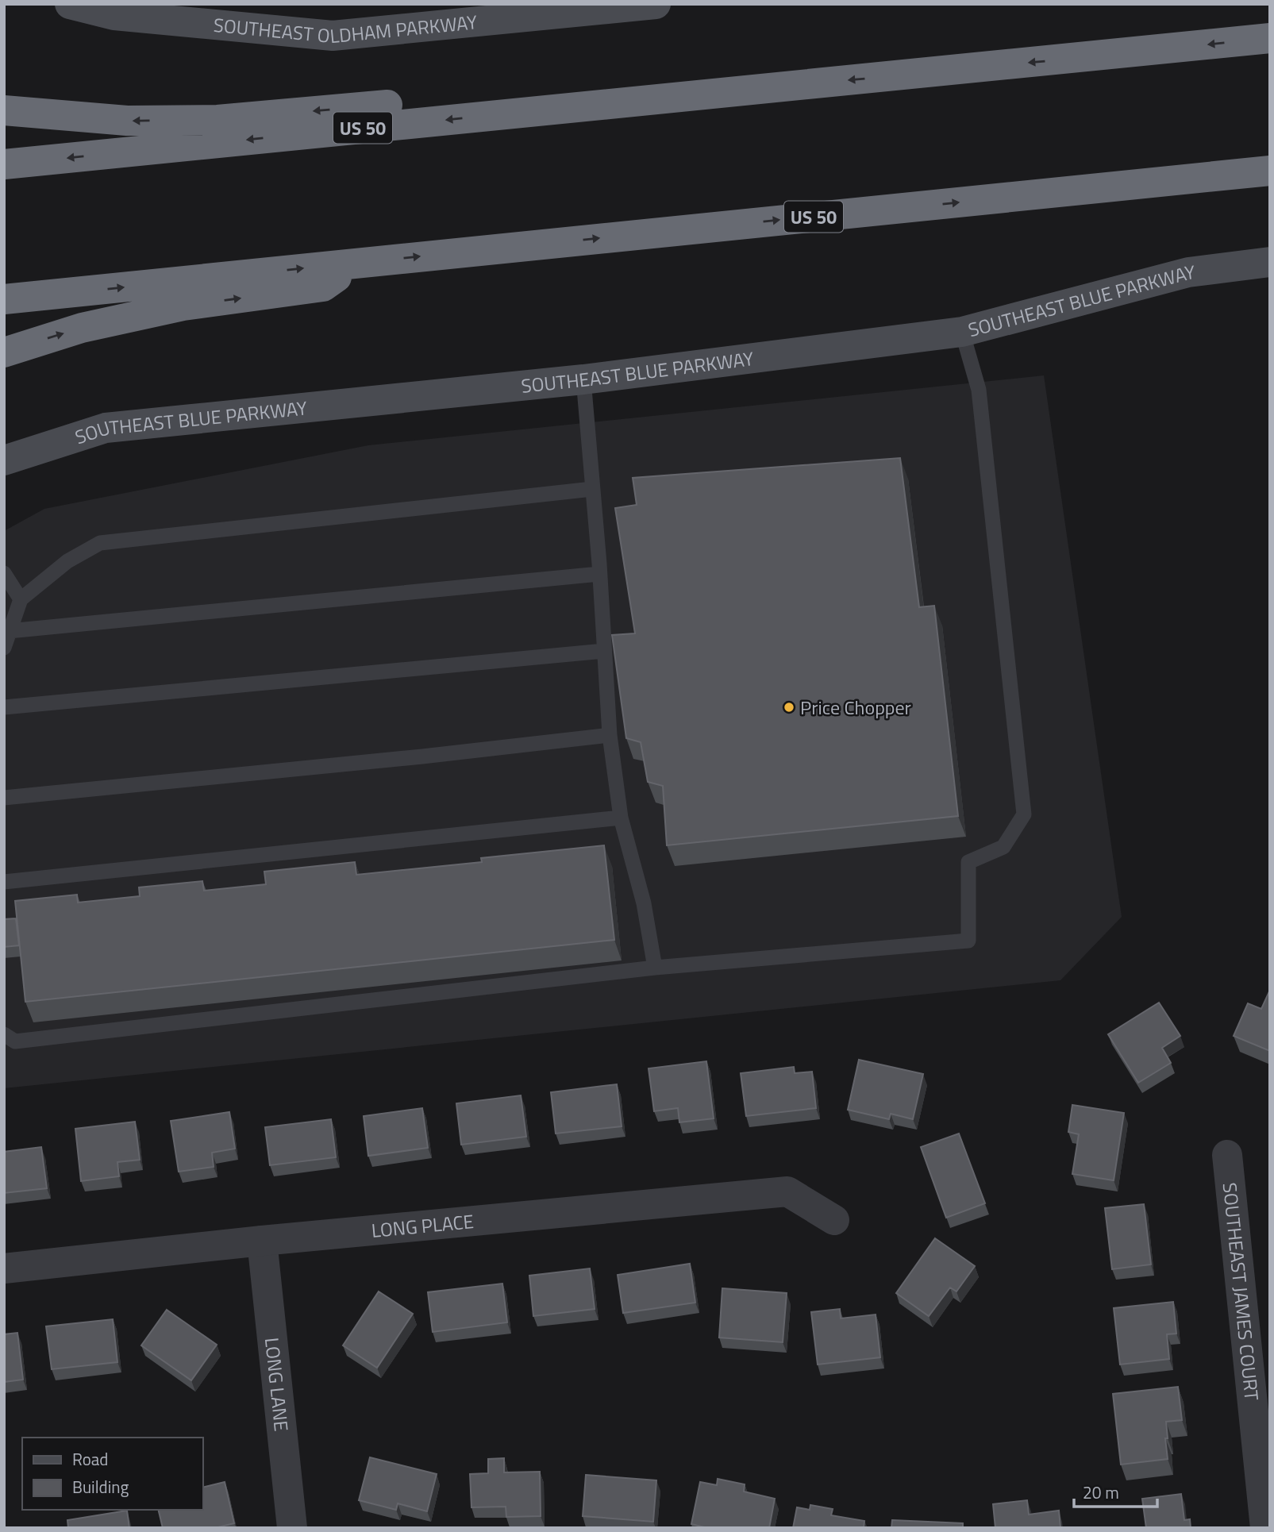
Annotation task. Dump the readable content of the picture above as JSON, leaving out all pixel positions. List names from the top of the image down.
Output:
{
  "streets": {
    "highway": ["US 50"],
    "street": [
      "SOUTHEAST OLDHAM PARKWAY",
      "SOUTHEAST BLUE PARKWAY",
      "LONG PLACE",
      "SOUTHEAST JAMES COURT",
      "LONG LANE"
    ]
  },
  "crossings": [
    ["LONG PLACE", "LONG LANE"]
  ],
  "places": ["Price Chopper"],
  "legend": ["Road", "Building"],
  "scale_bar": "20 m"
}
